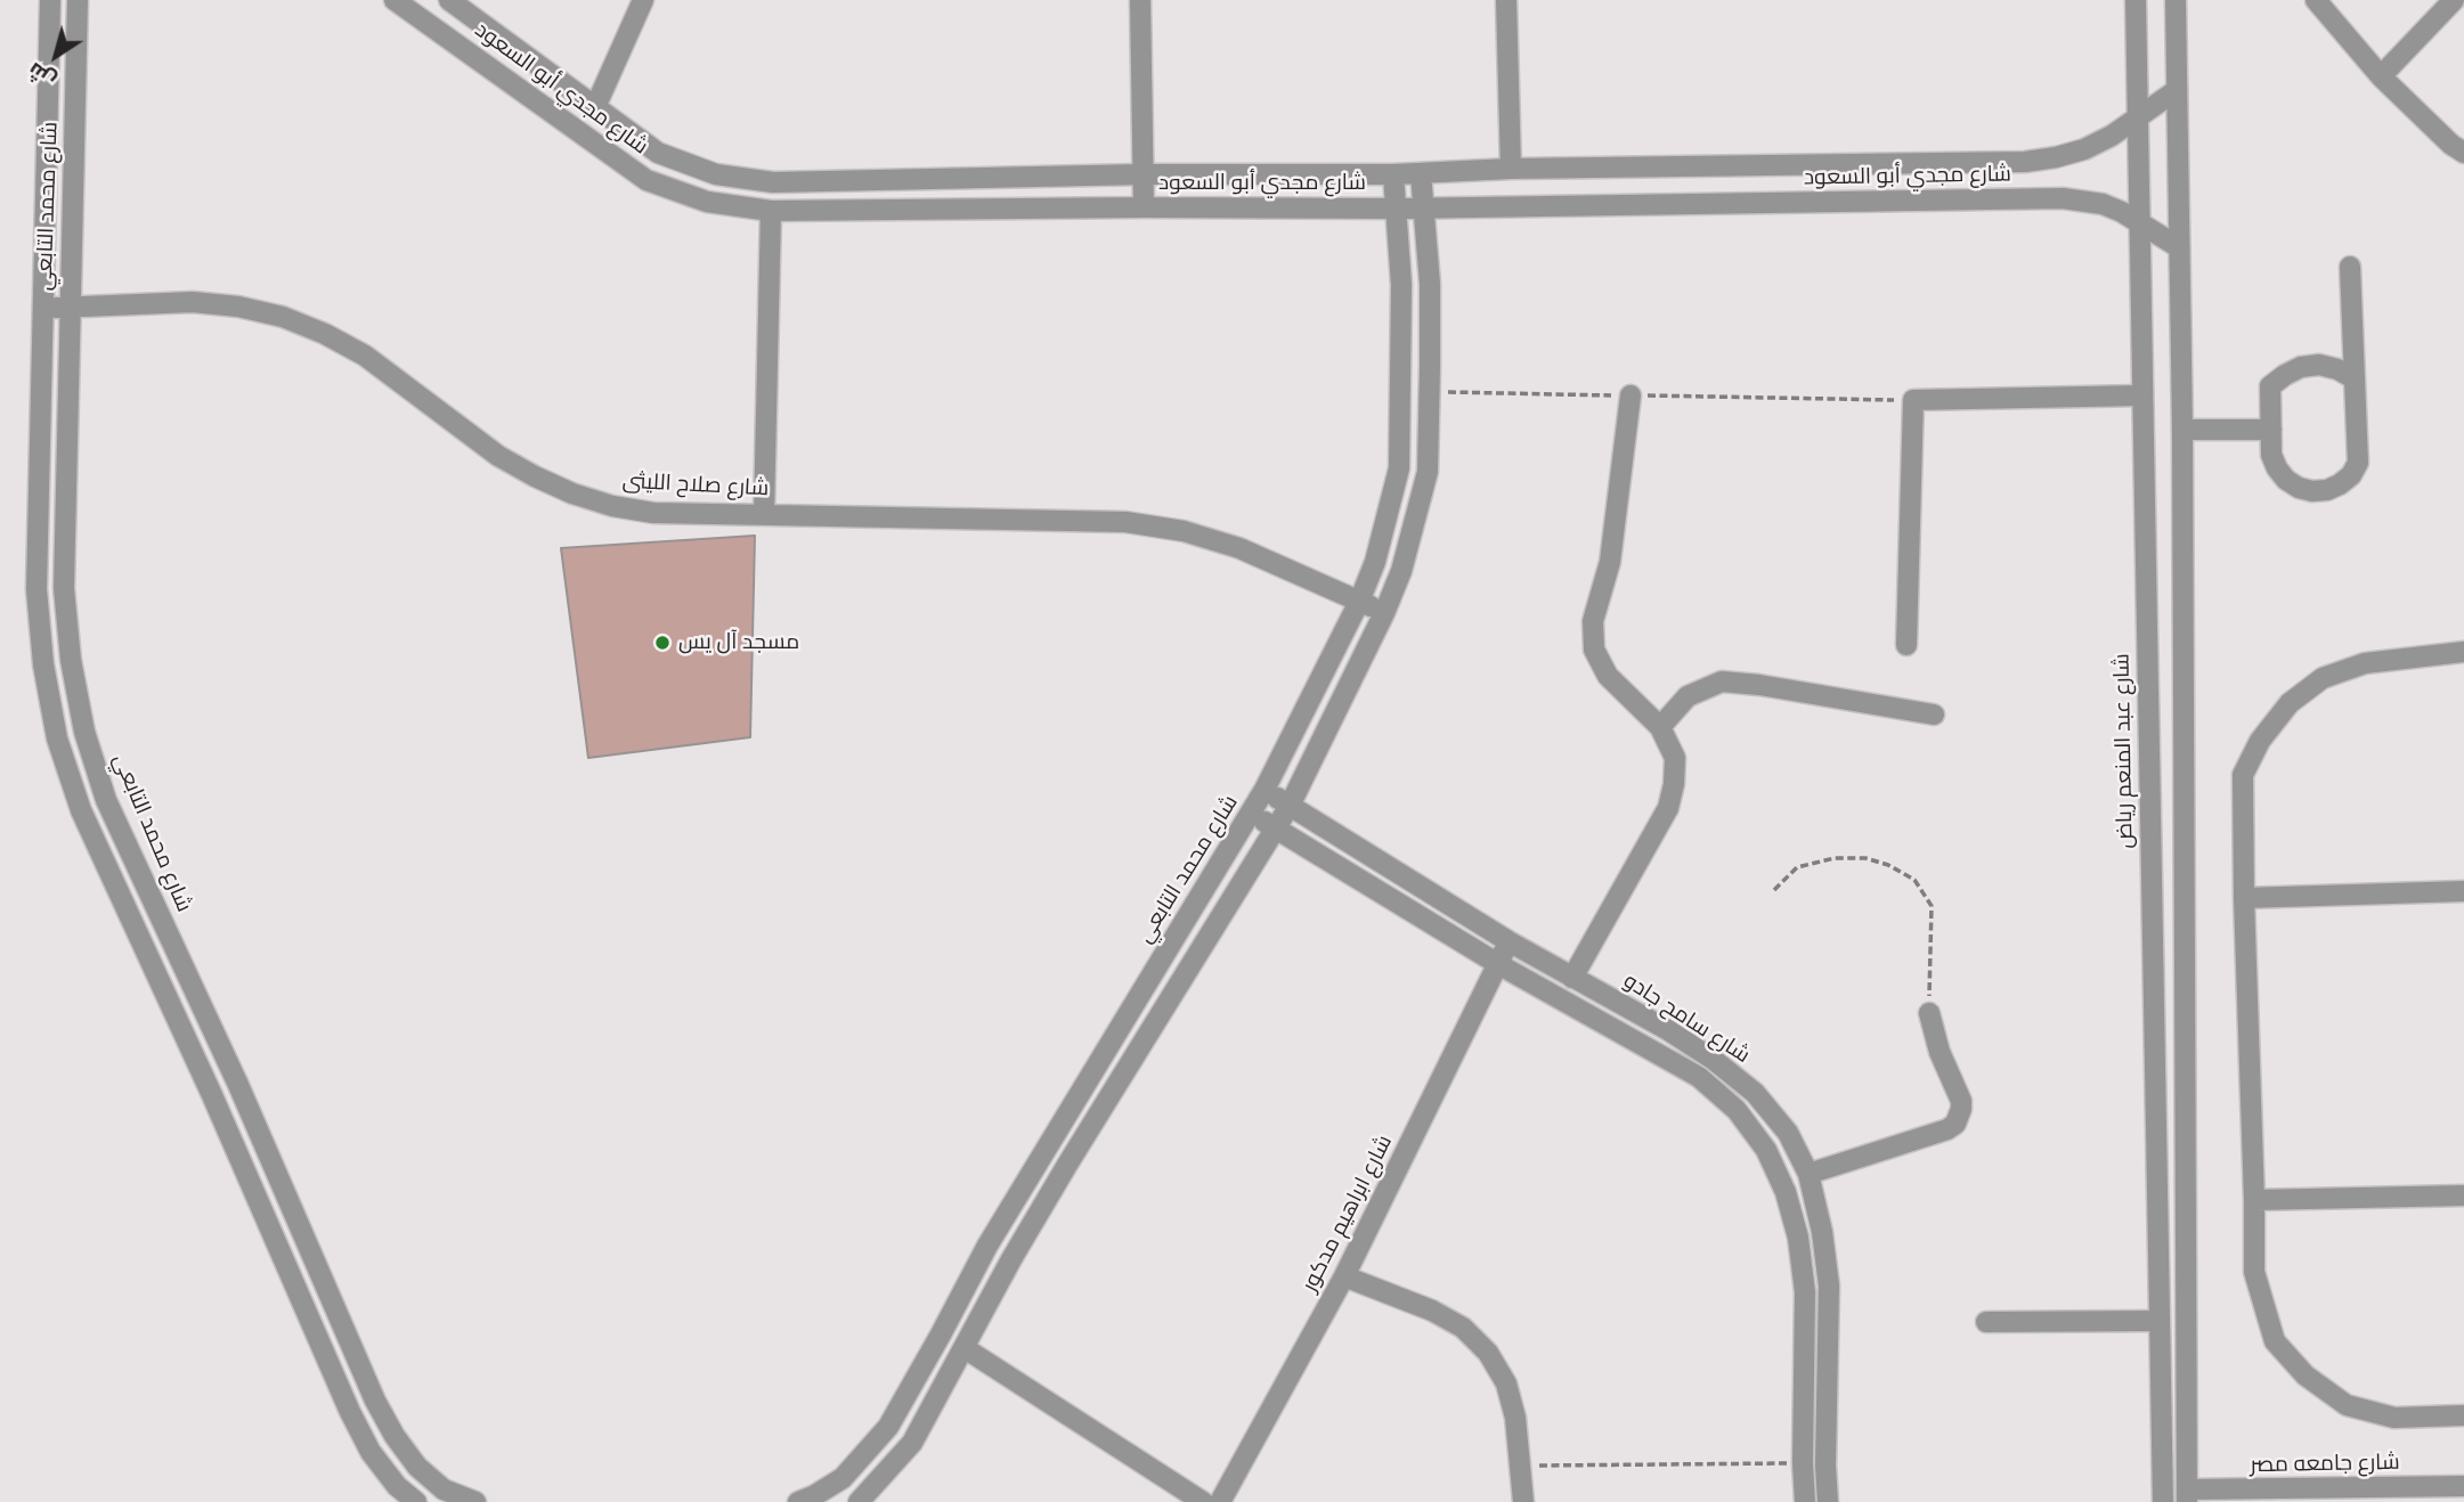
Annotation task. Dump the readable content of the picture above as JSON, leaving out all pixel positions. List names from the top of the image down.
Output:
{
  "streets": {
    "street": [
      "شارع مجدي أبو السعود",
      "شارع محمد التابعي",
      "شارع صلاح الليثى",
      "شارع عبد المنعم رياض",
      "شارع سامح جادو",
      "شارع ابراهيم مدكور",
      "شارع جامعه مصر"
    ]
  },
  "crossings": [
    ["شارع مجدي أبو السعود", "شارع محمد التابعي"],
    ["شارع مجدي أبو السعود", "شارع عبد المنعم رياض"],
    ["شارع محمد التابعي", "شارع صلاح الليثى"],
    ["شارع محمد التابعي", "شارع سامح جادو"],
    ["شارع عبد المنعم رياض", "شارع جامعه مصر"],
    ["شارع سامح جادو", "شارع ابراهيم مدكور"]
  ],
  "places": ["مسجد آل يس"],
  "north": "bottom left"
}
